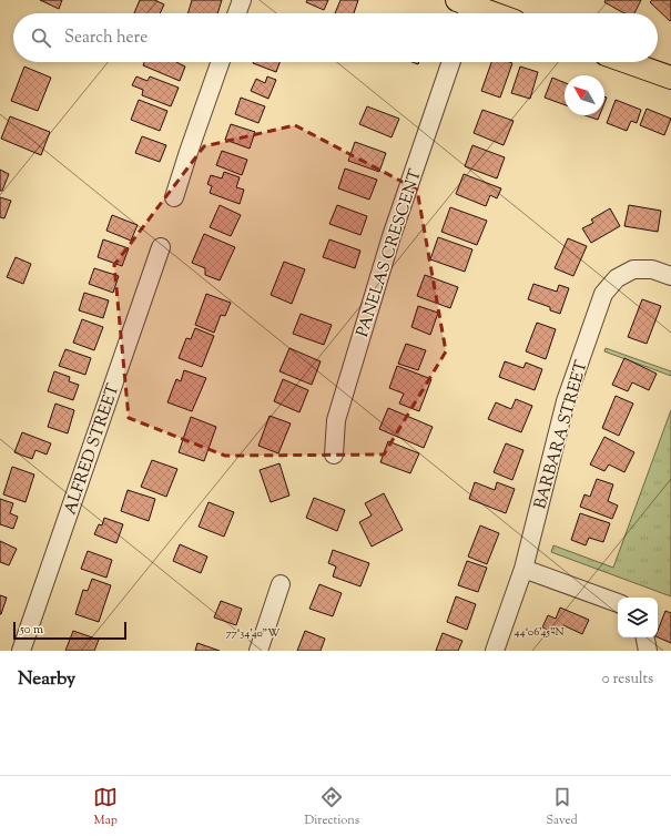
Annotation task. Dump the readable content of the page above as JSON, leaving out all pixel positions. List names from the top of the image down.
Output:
{
  "streets": {
    "street": ["PANELAS CRESCENT", "BARBARA STREET", "ALFRED STREET"]
  },
  "scale_bar": "50 m",
  "north": "top left",
  "page": {
    "search": "Search here",
    "scale": "50 m",
    "heading": ["Nearby", "0 results"],
    "nav": ["Map", "Directions", "Saved"]
  },
  "coordinates": ["44°06'45\"N", "77°34'40\"W"]
}
